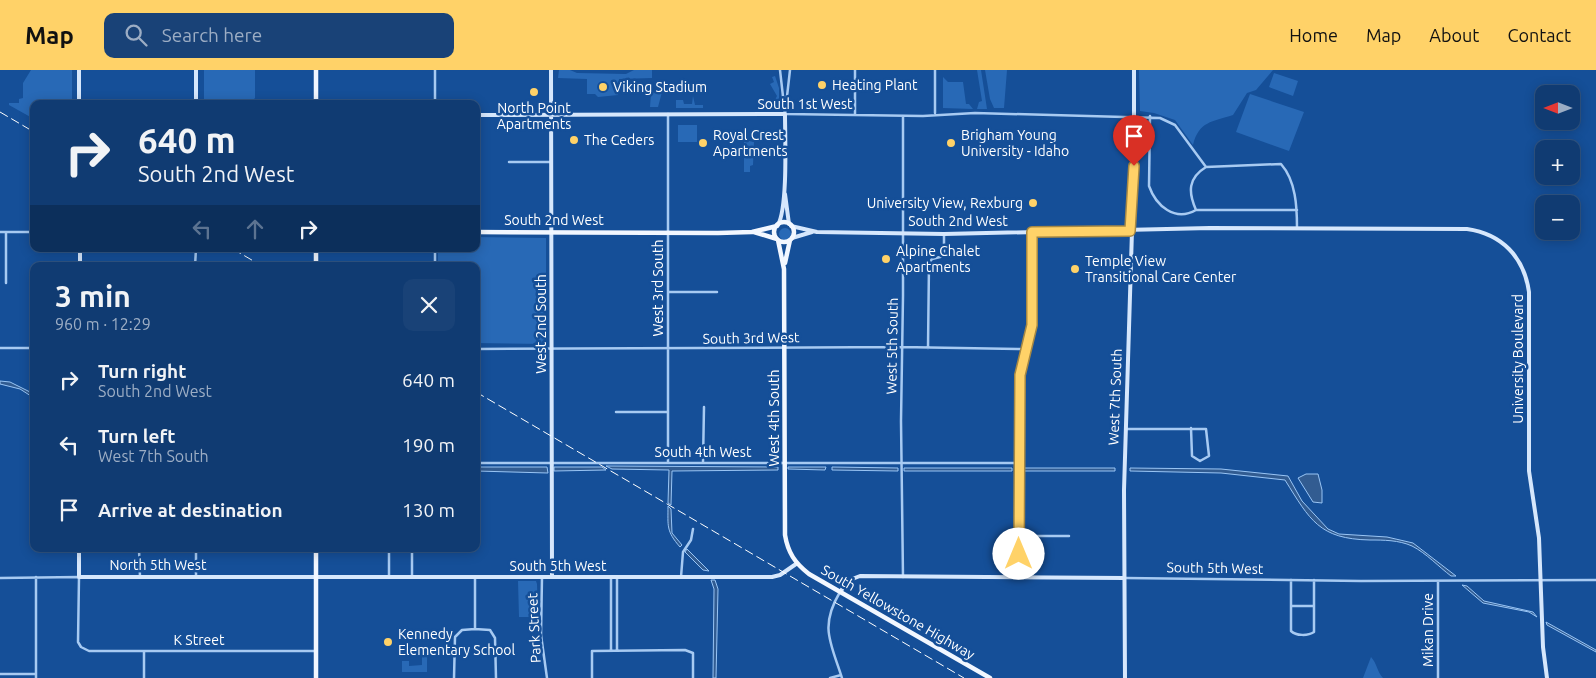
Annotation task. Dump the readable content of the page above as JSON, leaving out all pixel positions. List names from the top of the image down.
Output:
{
  "streets": {
    "main road": ["South 2nd West", "West 4th South", "South Yellowstone Highway"],
    "street": [
      "South 1st West",
      "West 3rd South",
      "West 2nd South",
      "South 3rd West",
      "West 5th South",
      "University Boulevard",
      "West 7th South",
      "South 4th West",
      "North 5th West",
      "South 5th West",
      "Park Street",
      "Mikan Drive",
      "K Street"
    ]
  },
  "crossings": [
    ["South 1st West", "West 3rd South"],
    ["South 1st West", "West 2nd South"],
    ["South 1st West", "West 5th South"],
    ["South 1st West", "West 7th South"],
    ["South 2nd West", "West 3rd South"],
    ["South 2nd West", "West 2nd South"],
    ["South 2nd West", "West 5th South"],
    ["South 2nd West", "University Boulevard"],
    ["South 2nd West", "West 7th South"],
    ["South 2nd West", "West 4th South"],
    ["West 3rd South", "South 3rd West"],
    ["West 3rd South", "South 4th West"],
    ["West 2nd South", "South 3rd West"],
    ["West 2nd South", "South 4th West"],
    ["West 2nd South", "South 5th West"],
    ["South 3rd West", "West 5th South"],
    ["South 3rd West", "West 4th South"],
    ["West 5th South", "South 4th West"],
    ["West 5th South", "South 5th West"],
    ["University Boulevard", "West 7th South"],
    ["University Boulevard", "South 5th West"],
    ["West 7th South", "South 5th West"],
    ["West 4th South", "South 4th West"],
    ["West 4th South", "South 5th West"],
    ["West 4th South", "South Yellowstone Highway"],
    ["North 5th West", "South 5th West"],
    ["North 5th West", "K Street"],
    ["South 5th West", "South Yellowstone Highway"],
    ["South 5th West", "Park Street"],
    ["South 5th West", "Mikan Drive"]
  ],
  "places": [
    "Heating Plant",
    "Viking Stadium",
    "North Point Apartments",
    "The Ceders",
    "Royal Crest Apartments",
    "Brigham Young University - Idaho",
    "University View, Rexburg",
    "Alpine Chalet Apartments",
    "Temple View Transitional Care Center",
    "Kennedy Elementary School"
  ],
  "north": "left",
  "page": {
    "header": "Map",
    "search": "Search here",
    "nav": [
      "Home",
      "Map",
      "About",
      "Contact"
    ],
    "map_buttons": ["+", "−"],
    "turn": ["640 m", "South 2nd West"],
    "heading": ["3 min", "960 m · 12:29"],
    "list": [
      {
        "name": "Turn right",
        "note": "South 2nd West",
        "value": "640 m"
      },
      {
        "name": "Turn left",
        "note": "West 7th South",
        "value": "190 m"
      },
      {
        "name": "Arrive at destination",
        "value": "130 m"
      }
    ]
  }
}
